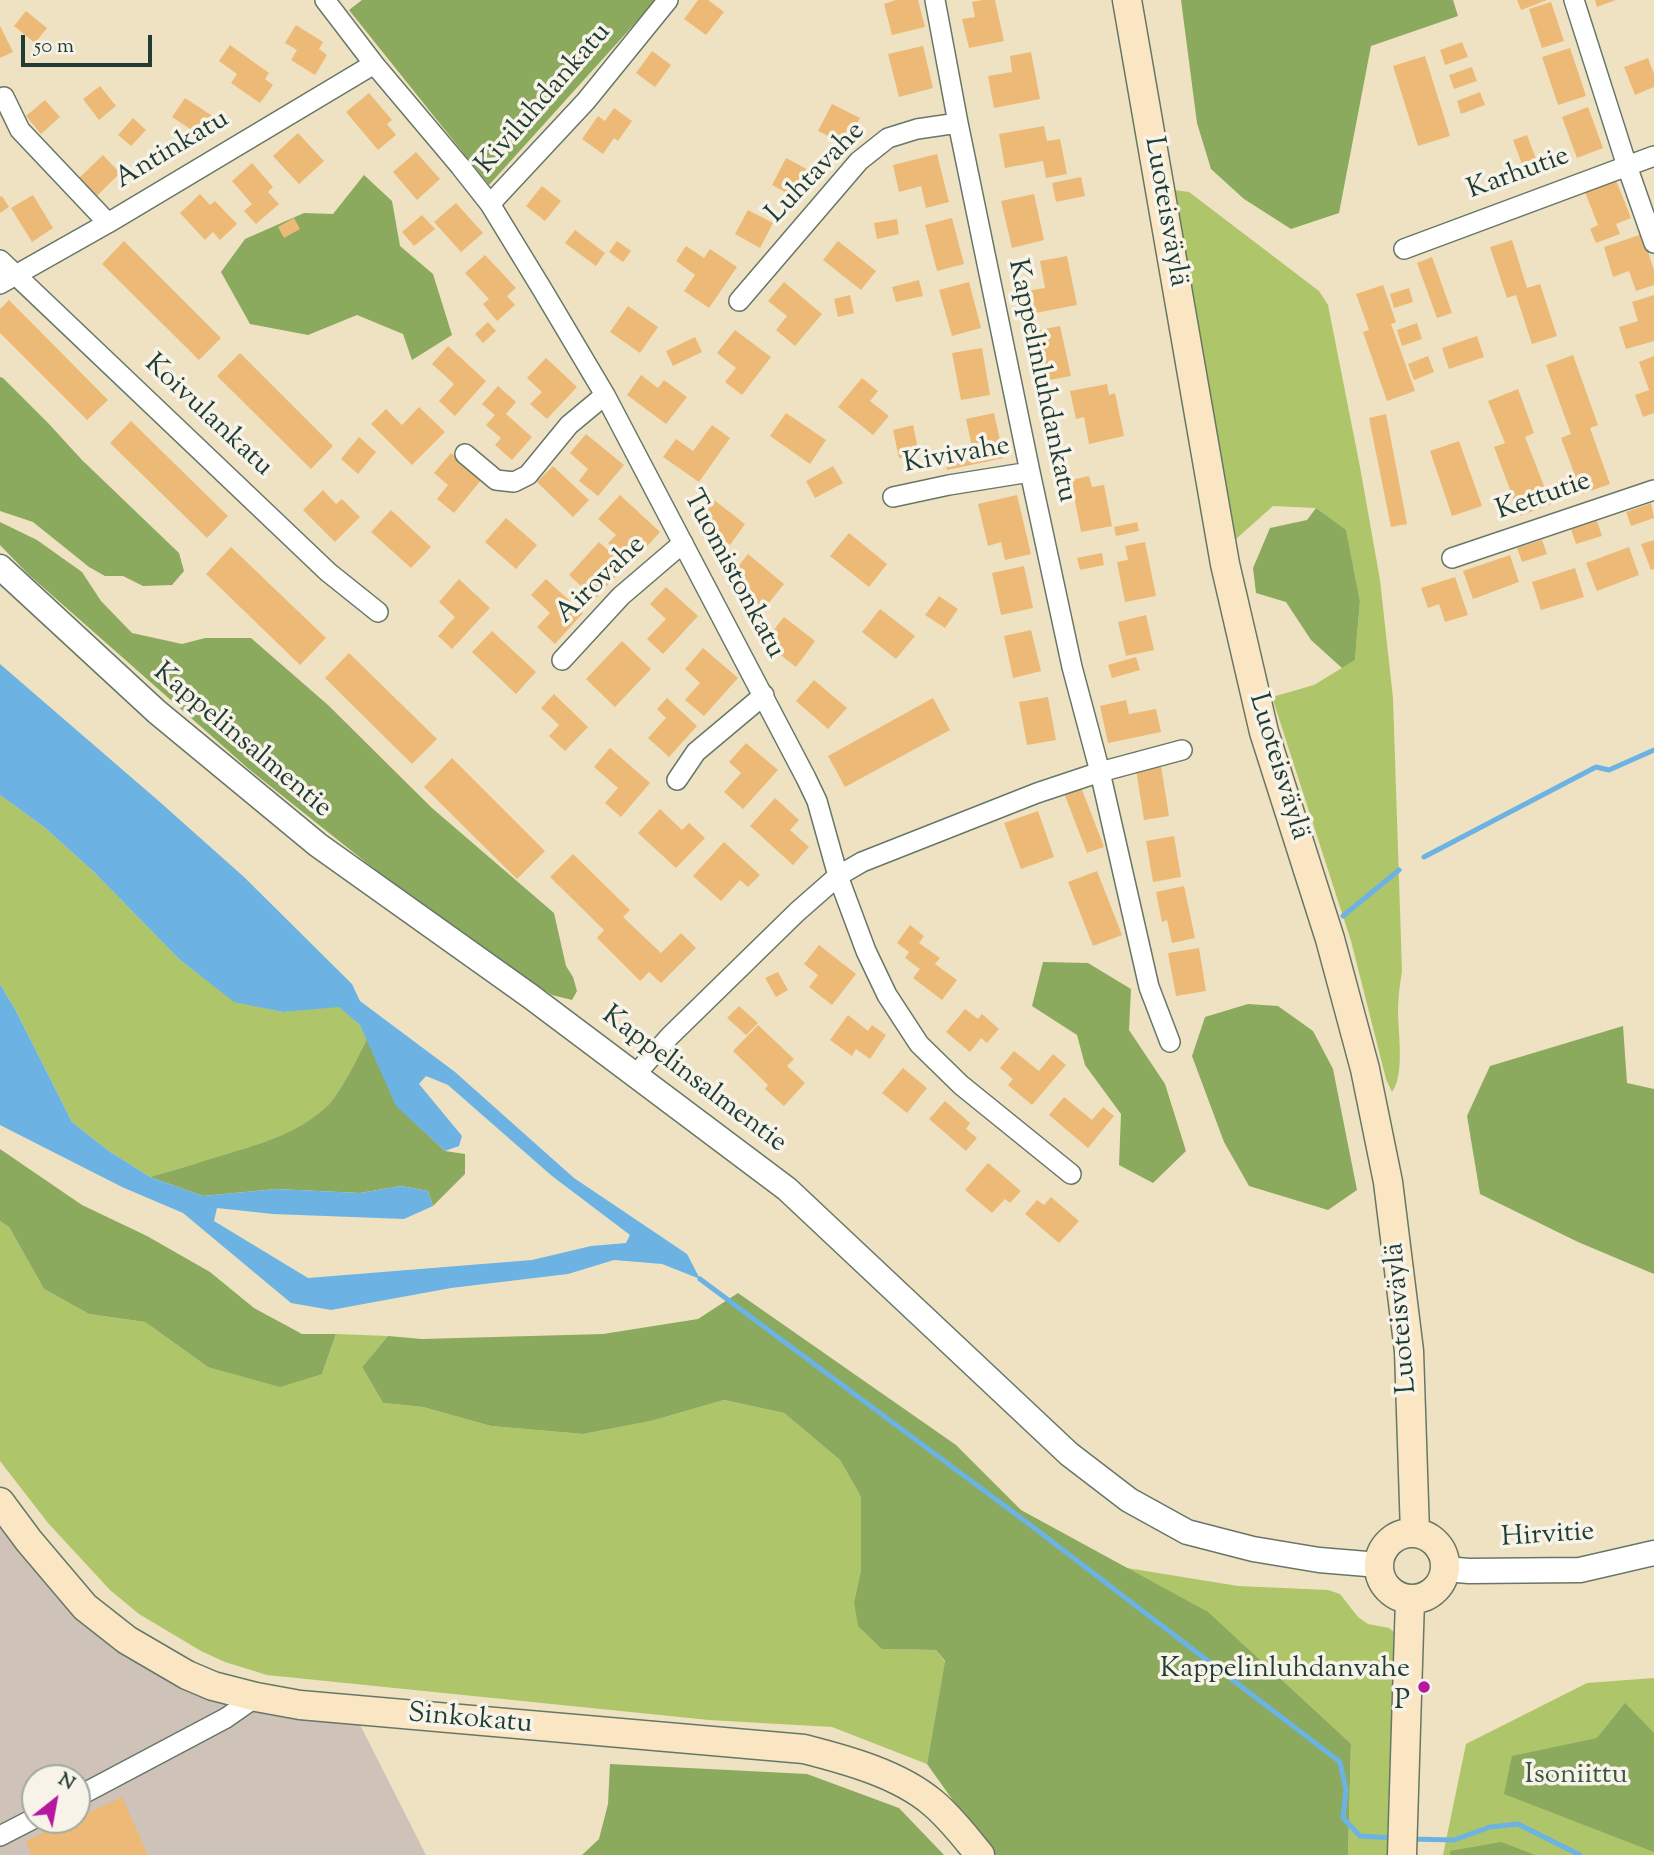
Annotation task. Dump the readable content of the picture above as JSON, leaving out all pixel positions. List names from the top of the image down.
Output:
{
  "streets": {
    "main road": ["Luoteisväylä", "Sinkokatu"],
    "street": [
      "Kiviluhdankatu",
      "Antinkatu",
      "Luhtavahe",
      "Karhutie",
      "Kappelinluhdankatu",
      "Koivulankatu",
      "Kivivahe",
      "Kettutie",
      "Tuomistonkatu",
      "Airovahe",
      "Kappelinsalmentie",
      "Hirvitie"
    ]
  },
  "crossings": [
    ["Kiviluhdankatu", "Tuomistonkatu"],
    ["Antinkatu", "Koivulankatu"],
    ["Antinkatu", "Tuomistonkatu"],
    ["Luhtavahe", "Kappelinluhdankatu"],
    ["Luoteisväylä", "Kappelinsalmentie"],
    ["Luoteisväylä", "Hirvitie"],
    ["Kappelinluhdankatu", "Kivivahe"],
    ["Tuomistonkatu", "Airovahe"],
    ["Kappelinsalmentie", "Hirvitie"]
  ],
  "parks": ["Isoniittu"],
  "places": ["Kappelinluhdanvahe P"],
  "scale_bar": "50 m",
  "north": "top right"
}
